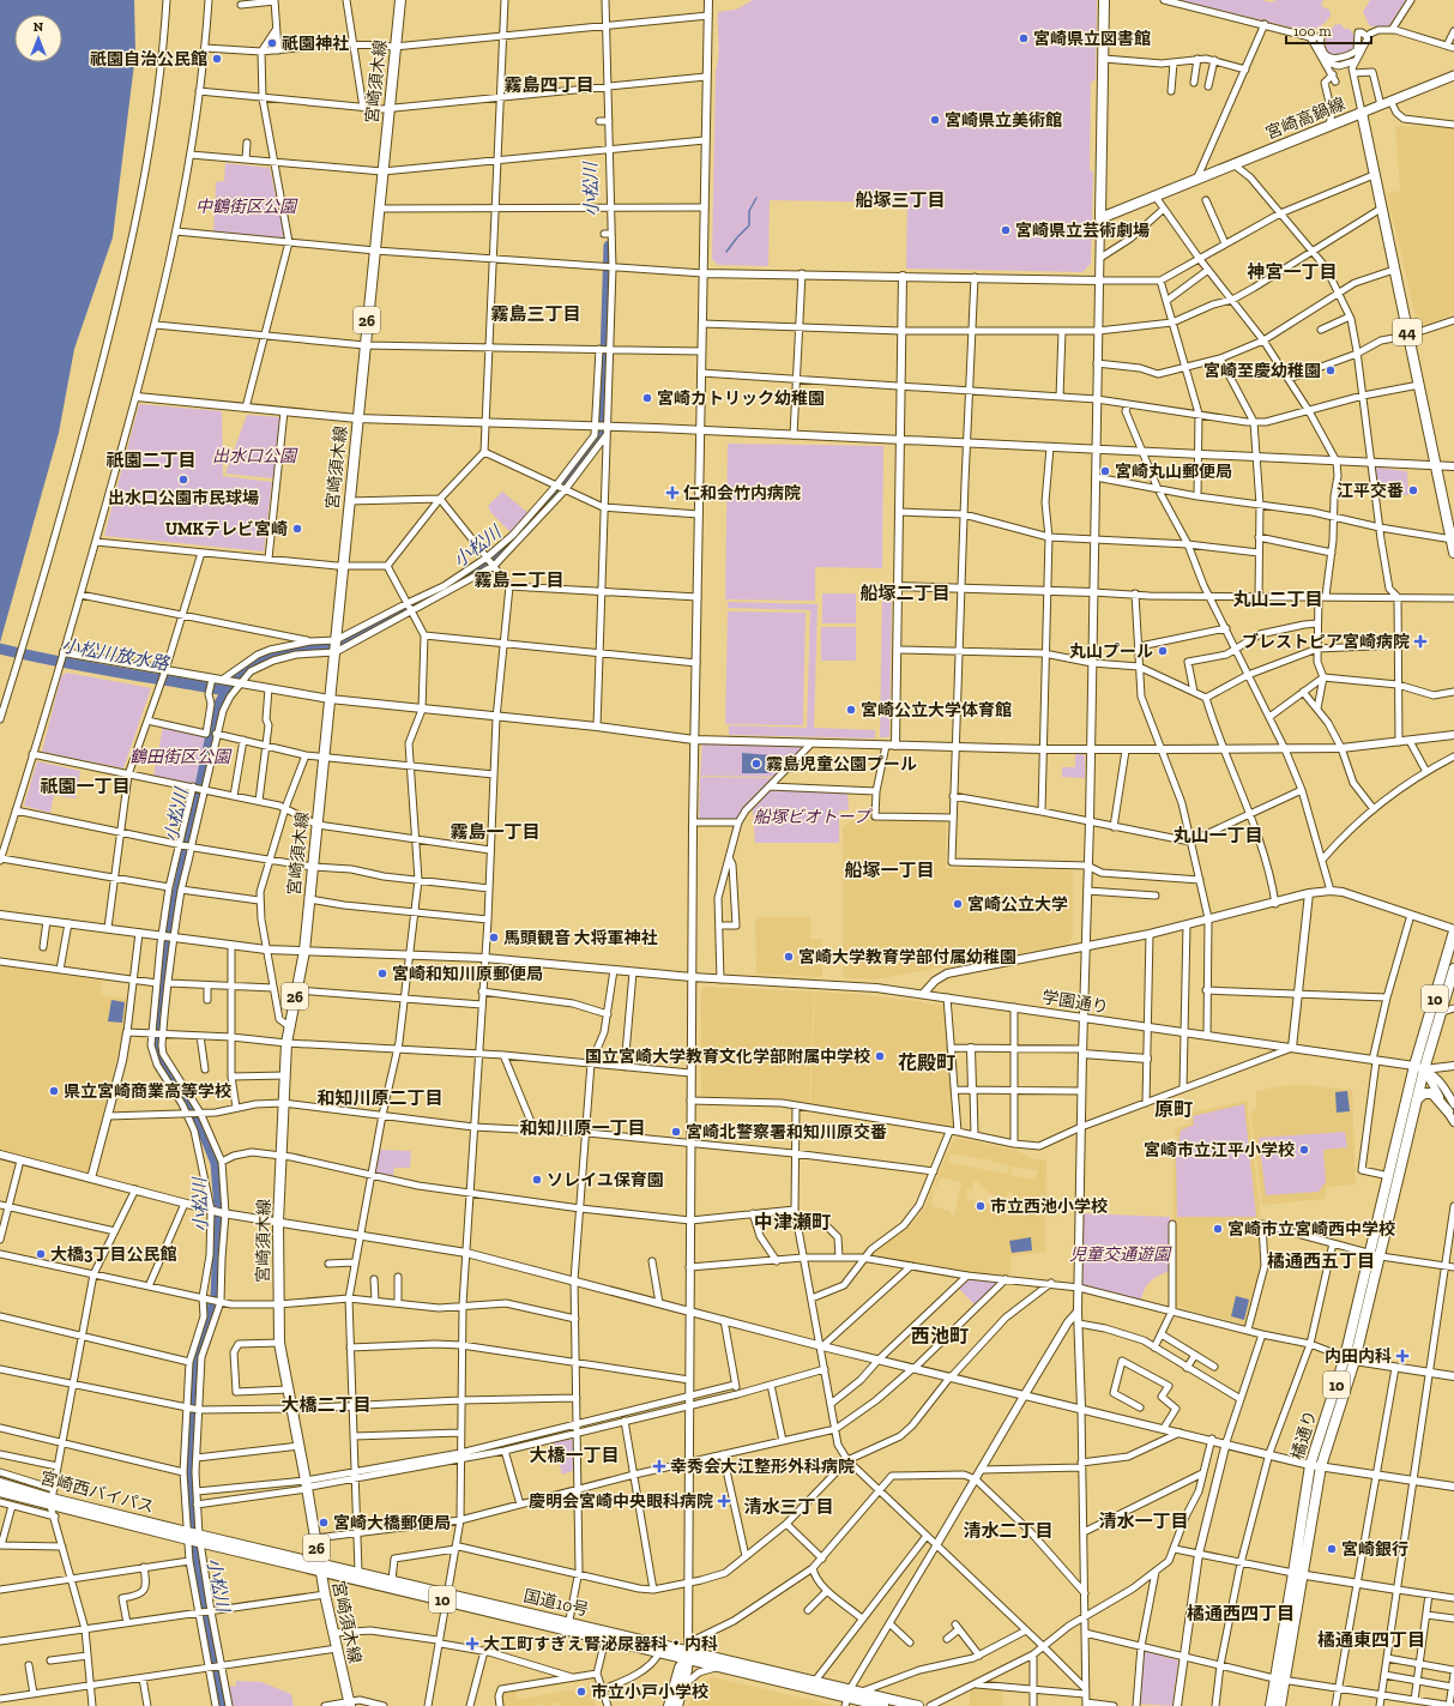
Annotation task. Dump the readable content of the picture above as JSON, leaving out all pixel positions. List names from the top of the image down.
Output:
{
  "streets": {
    "main road": [
      "宮崎須木線",
      "宮崎高鍋線",
      "26",
      "44",
      "10",
      "橘通り",
      "宮崎西バイパス",
      "国道10号"
    ],
    "street": ["学園通り"]
  },
  "crossings": [
    ["宮崎須木線", "学園通り"],
    ["宮崎須木線", "国道10号"],
    ["10", "学園通り"],
    ["10", "橘通り"],
    ["学園通り", "橘通り"],
    ["宮崎西バイパス", "国道10号"]
  ],
  "districts": [
    "霧島四丁目",
    "船塚三丁目",
    "神宮一丁目",
    "霧島三丁目",
    "祇園二丁目",
    "霧島二丁目",
    "船塚二丁目",
    "丸山二丁目",
    "祇園一丁目",
    "霧島一丁目",
    "丸山一丁目",
    "船塚一丁目",
    "花殿町",
    "和知川原二丁目",
    "原町",
    "和知川原一丁目",
    "中津瀬町",
    "橘通西五丁目",
    "西池町",
    "大橋二丁目",
    "大橋一丁目",
    "清水三丁目",
    "清水一丁目",
    "清水二丁目",
    "橘通西四丁目",
    "橘通東四丁目"
  ],
  "water": ["小松川", "小松川放水路"],
  "parks": [
    "中鶴街区公園",
    "出水口公園",
    "鶴田街区公園",
    "船塚ビオトープ",
    "児童交通遊園"
  ],
  "places": {
    "other": [
      "宮崎県立図書館",
      "祇園神社",
      "祇園自治公民館",
      "宮崎県立美術館",
      "宮崎県立芸術劇場",
      "宮崎至慶幼稚園",
      "宮崎カトリック幼稚園",
      "宮崎丸山郵便局",
      "出水口公園市民球場",
      "江平交番",
      "UMKテレビ宮崎",
      "丸山プール",
      "宮崎公立大学体育館",
      "霧島児童公園プール",
      "宮崎公立大学",
      "馬頭観音 大将軍神社",
      "宮崎大学教育学部付属幼稚園",
      "宮崎和知川原郵便局",
      "国立宮崎大学教育文化学部附属中学校",
      "県立宮崎商業高等学校",
      "宮崎北警察署和知川原交番",
      "宮崎市立江平小学校",
      "ソレイユ保育園",
      "市立西池小学校",
      "宮崎市立宮崎西中学校",
      "大橋3丁目公民館",
      "宮崎大橋郵便局",
      "宮崎銀行",
      "市立小戸小学校"
    ],
    "health": [
      "仁和会竹内病院",
      "ブレストピア宮崎病院",
      "内田内科",
      "幸秀会大江整形外科病院",
      "慶明会宮崎中央眼科病院",
      "大工町すぎえ腎泌尿器科・内科"
    ]
  },
  "scale_bar": "100 m",
  "north": "top"
}
